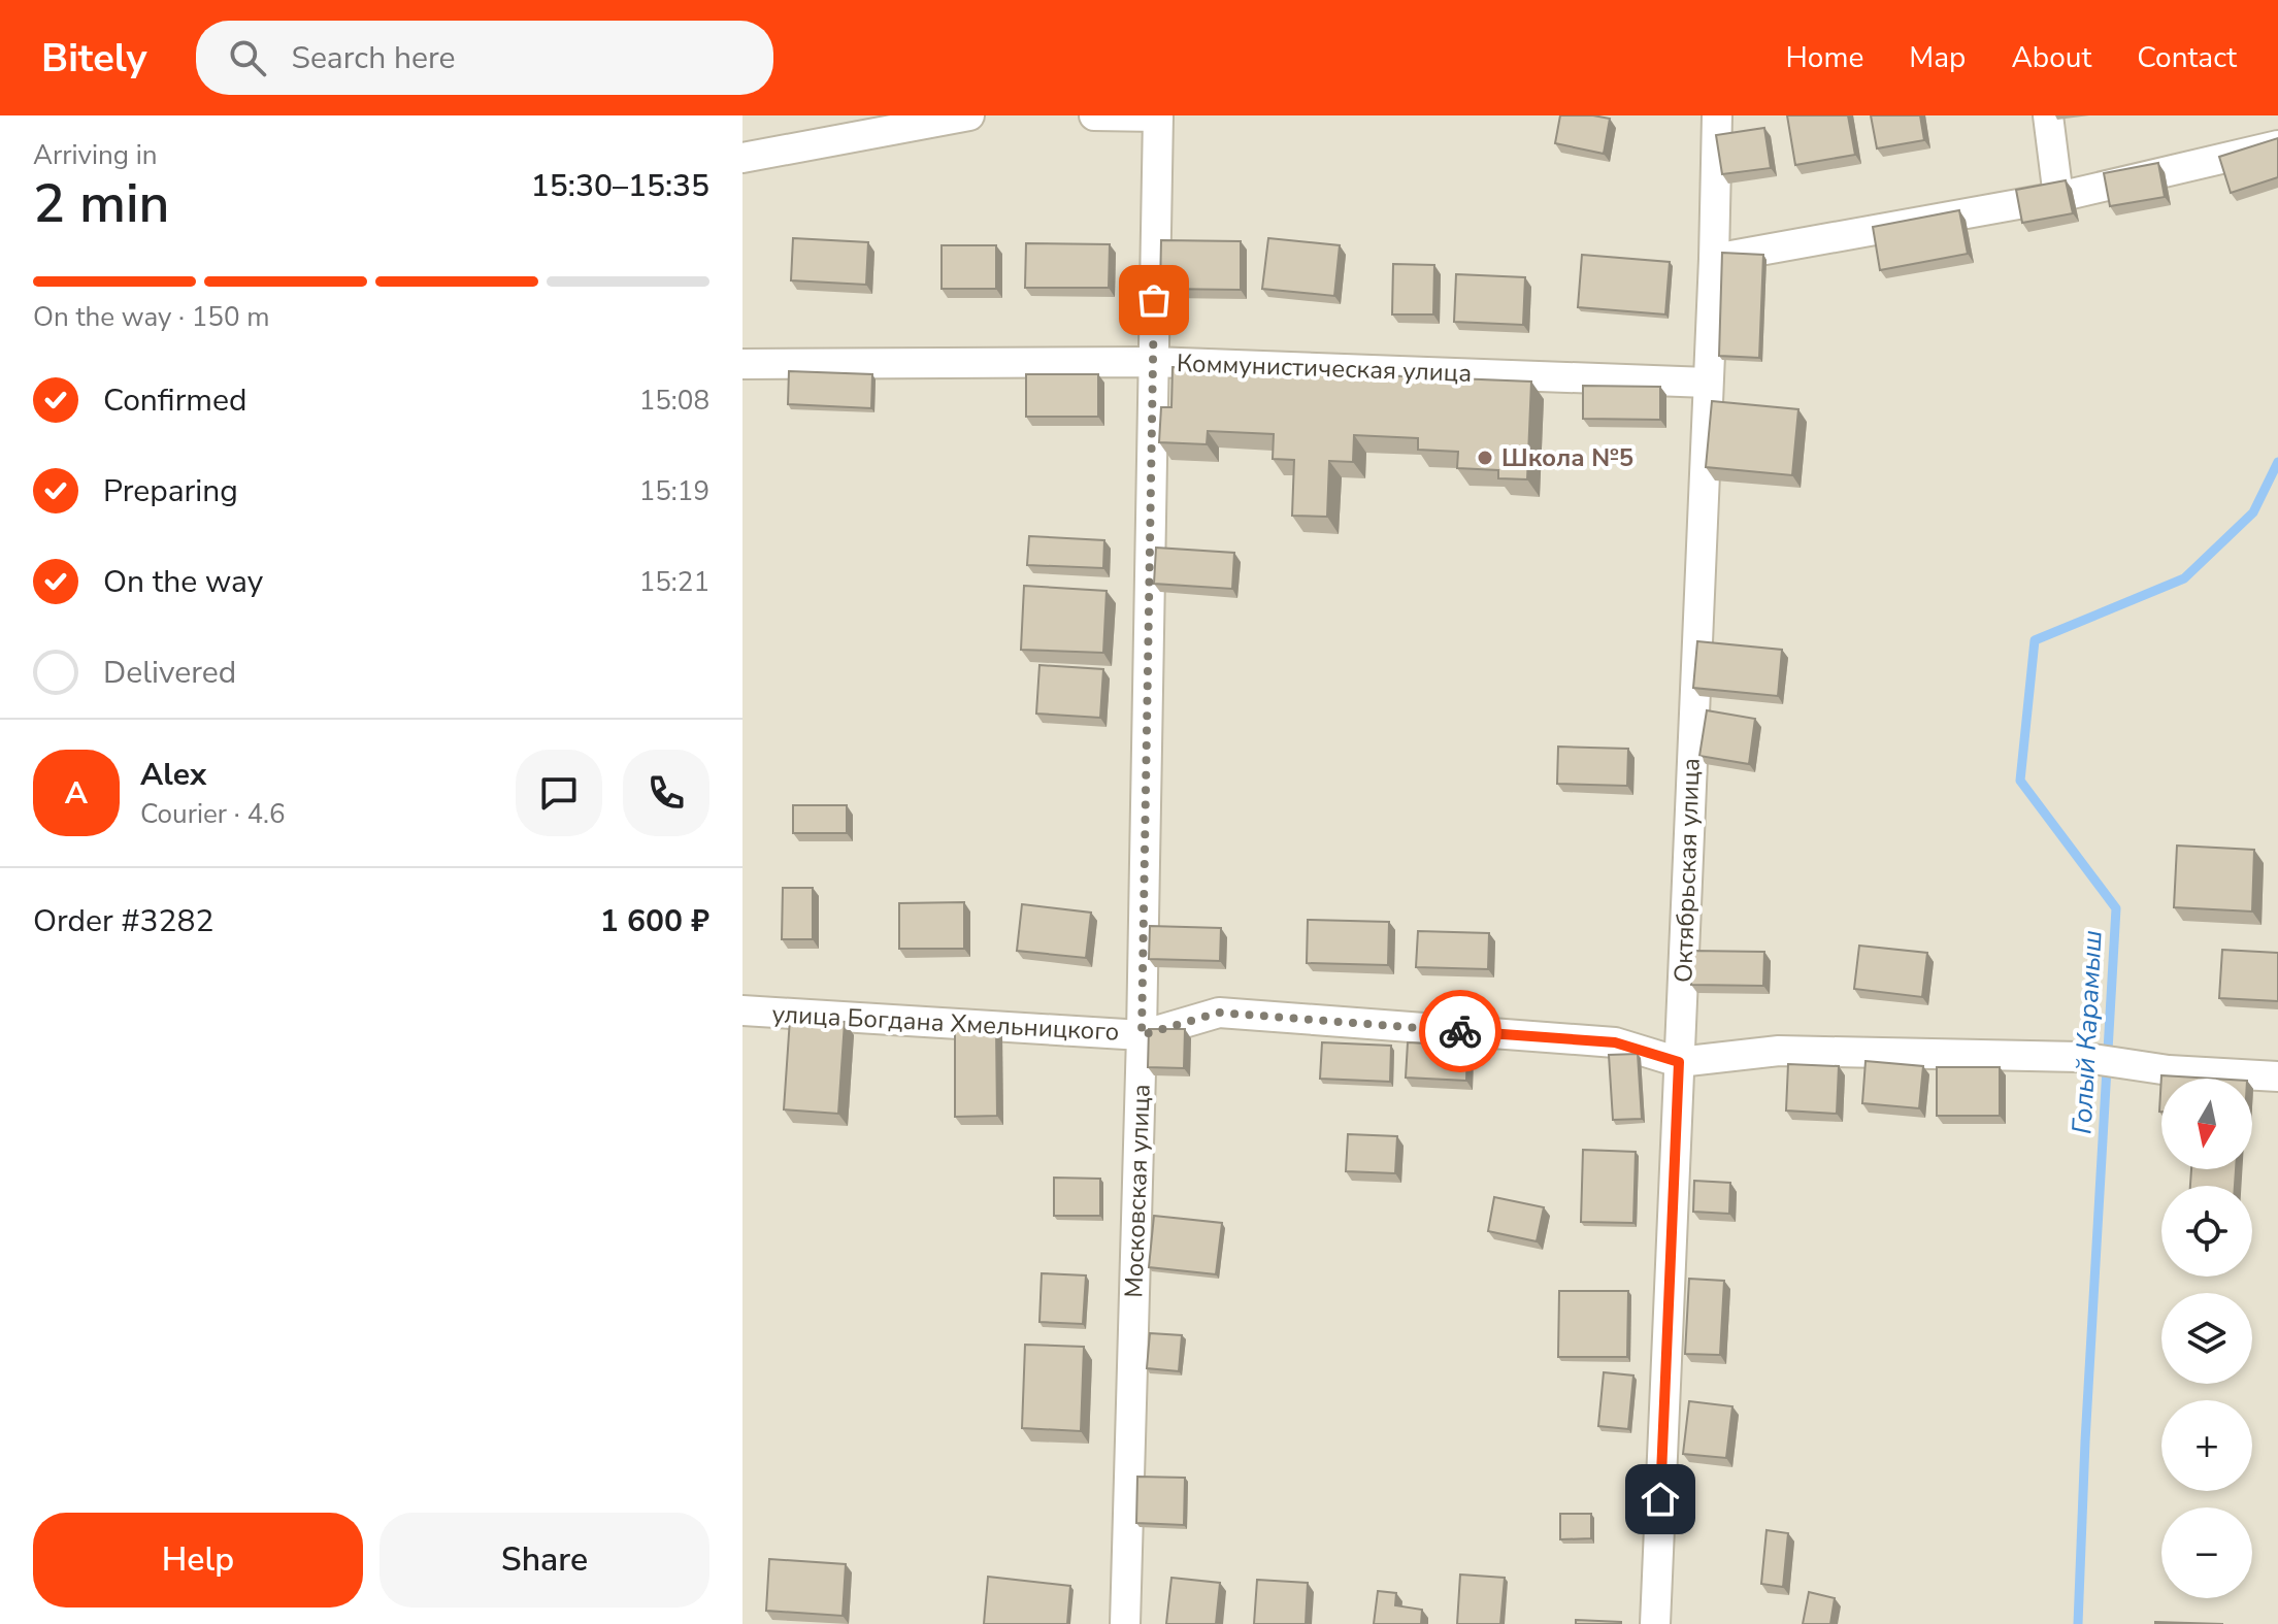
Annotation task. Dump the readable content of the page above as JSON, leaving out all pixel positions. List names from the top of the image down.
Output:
{
  "streets": {
    "street": [
      "Коммунистическая улица",
      "Октябрьская улица",
      "улица Богдана Хмельницкого",
      "Московская улица"
    ]
  },
  "crossings": [
    ["Коммунистическая улица", "Октябрьская улица"],
    ["Коммунистическая улица", "Московская улица"],
    ["Октябрьская улица", "улица Богдана Хмельницкого"],
    ["улица Богдана Хмельницкого", "Московская улица"]
  ],
  "water": ["Голый Карамыш"],
  "places": ["Школа №5"],
  "north": "bottom",
  "page": {
    "header": "Bitely",
    "search": "Search here",
    "nav": [
      "Home",
      "Map",
      "About",
      "Contact"
    ],
    "heading": ["2 min", "Arriving in", "15:30–15:35"],
    "panel": [
      "Alex",
      "Courier · 4.6",
      "Order #3282",
      "1 600 ₽"
    ],
    "bar": "On the way · 150 m",
    "list": [
      ["Confirmed", "15:08"],
      ["Preparing", "15:19"],
      ["On the way", "15:21"],
      "Delivered"
    ],
    "round": "A",
    "map_buttons": ["+", "−"],
    "buttons": ["Help", "Share"]
  }
}
